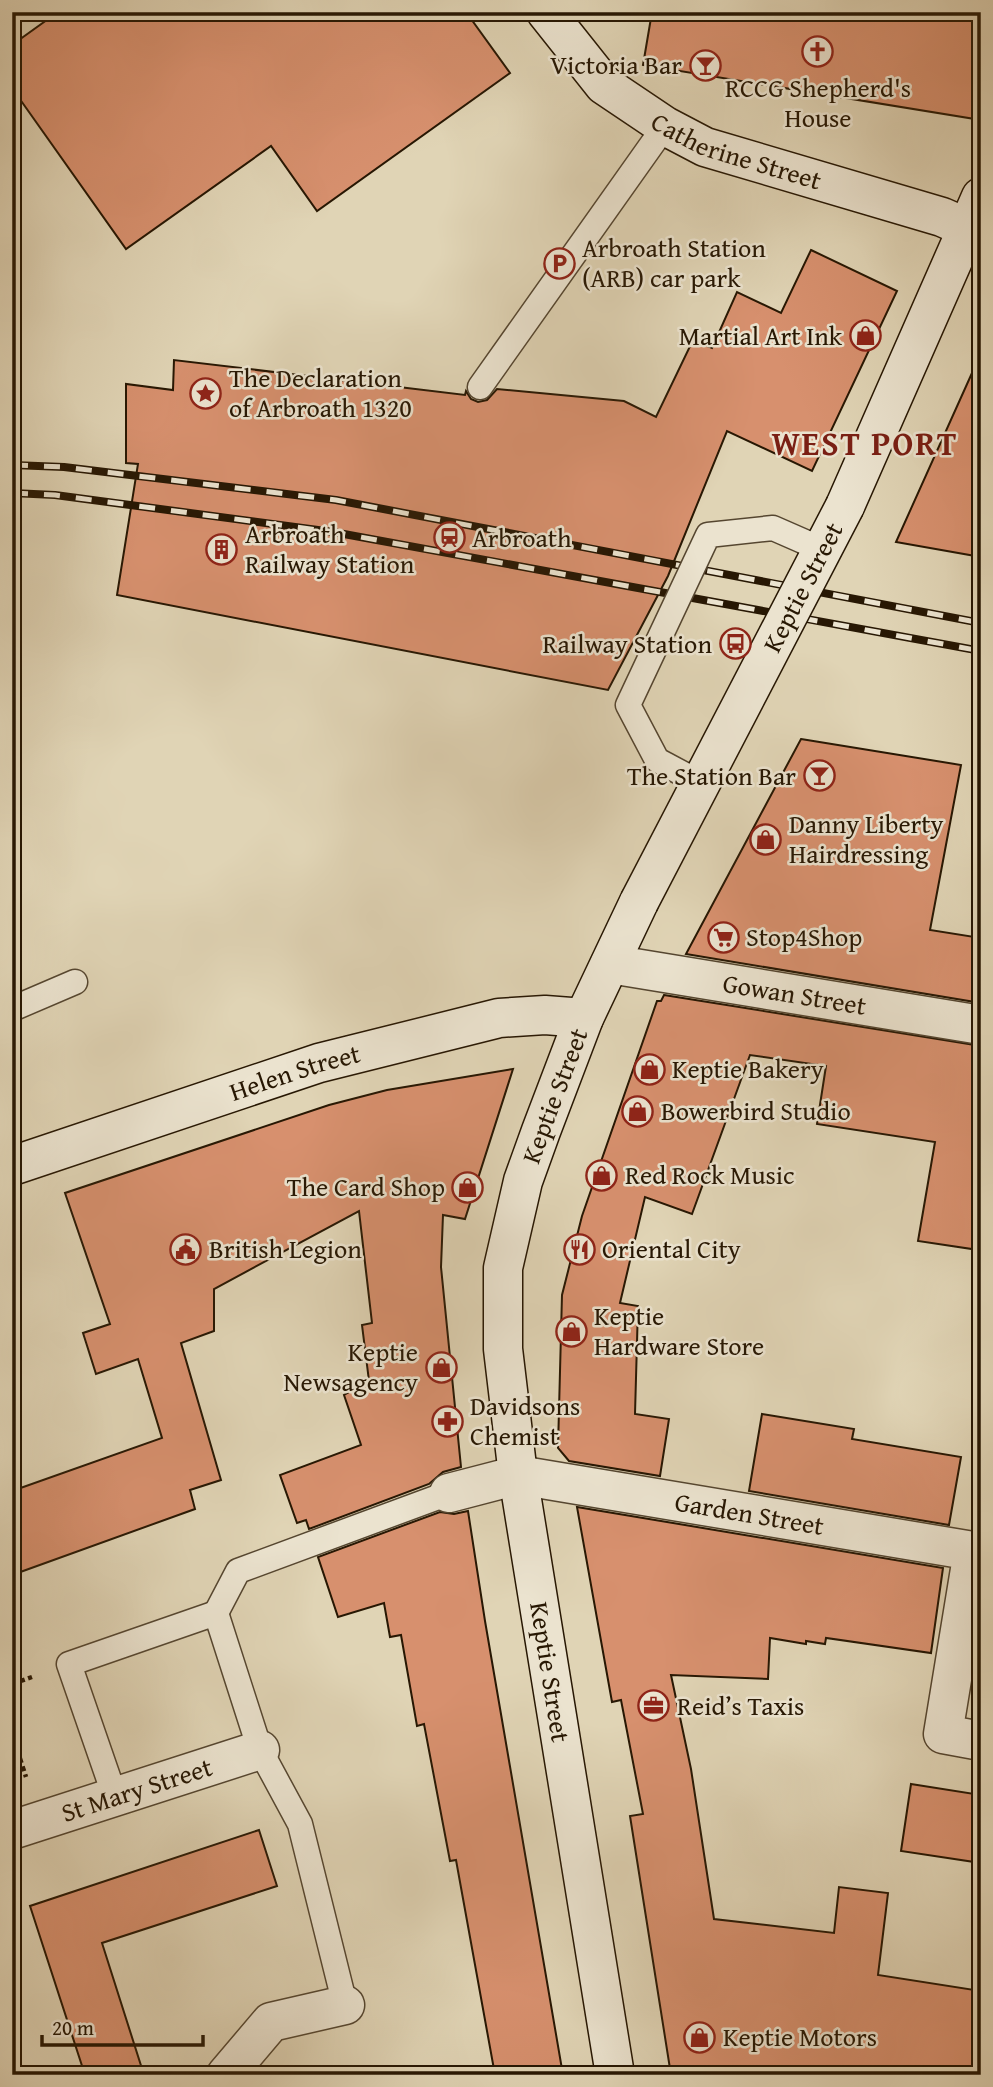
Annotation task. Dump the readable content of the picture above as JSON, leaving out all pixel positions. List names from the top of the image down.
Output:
{
  "streets": {
    "street": [
      "Catherine Street",
      "Keptie Street",
      "Gowan Street",
      "Helen Street",
      "Garden Street",
      "St Mary Street"
    ]
  },
  "crossings": [
    ["Catherine Street", "Keptie Street"],
    ["Keptie Street", "Gowan Street"],
    ["Keptie Street", "Helen Street"],
    ["Keptie Street", "Garden Street"]
  ],
  "districts": ["WEST PORT"],
  "places": {
    "church": ["RCCG Shepherd's House"],
    "bar": ["Victoria Bar", "The Station Bar"],
    "parking": ["Arbroath Station (ARB) car park"],
    "shop": [
      "Martial Art Ink",
      "Danny Liberty Hairdressing",
      "Keptie Bakery",
      "Bowerbird Studio",
      "Red Rock Music",
      "The Card Shop",
      "Keptie Hardware Store",
      "Keptie Newsagency",
      "Keptie Motors"
    ],
    "place": ["The Declaration of Arbroath 1320"],
    "station": ["Arbroath"],
    "building": ["Arbroath Railway Station"],
    "bus stop": ["Railway Station"],
    "supermarket": ["Stop4Shop"],
    "public building": ["British Legion"],
    "restaurant": ["Oriental City"],
    "pharmacy": ["Davidsons Chemist"],
    "office": ["Reid’s Taxis"]
  },
  "scale_bar": "20 m"
}
